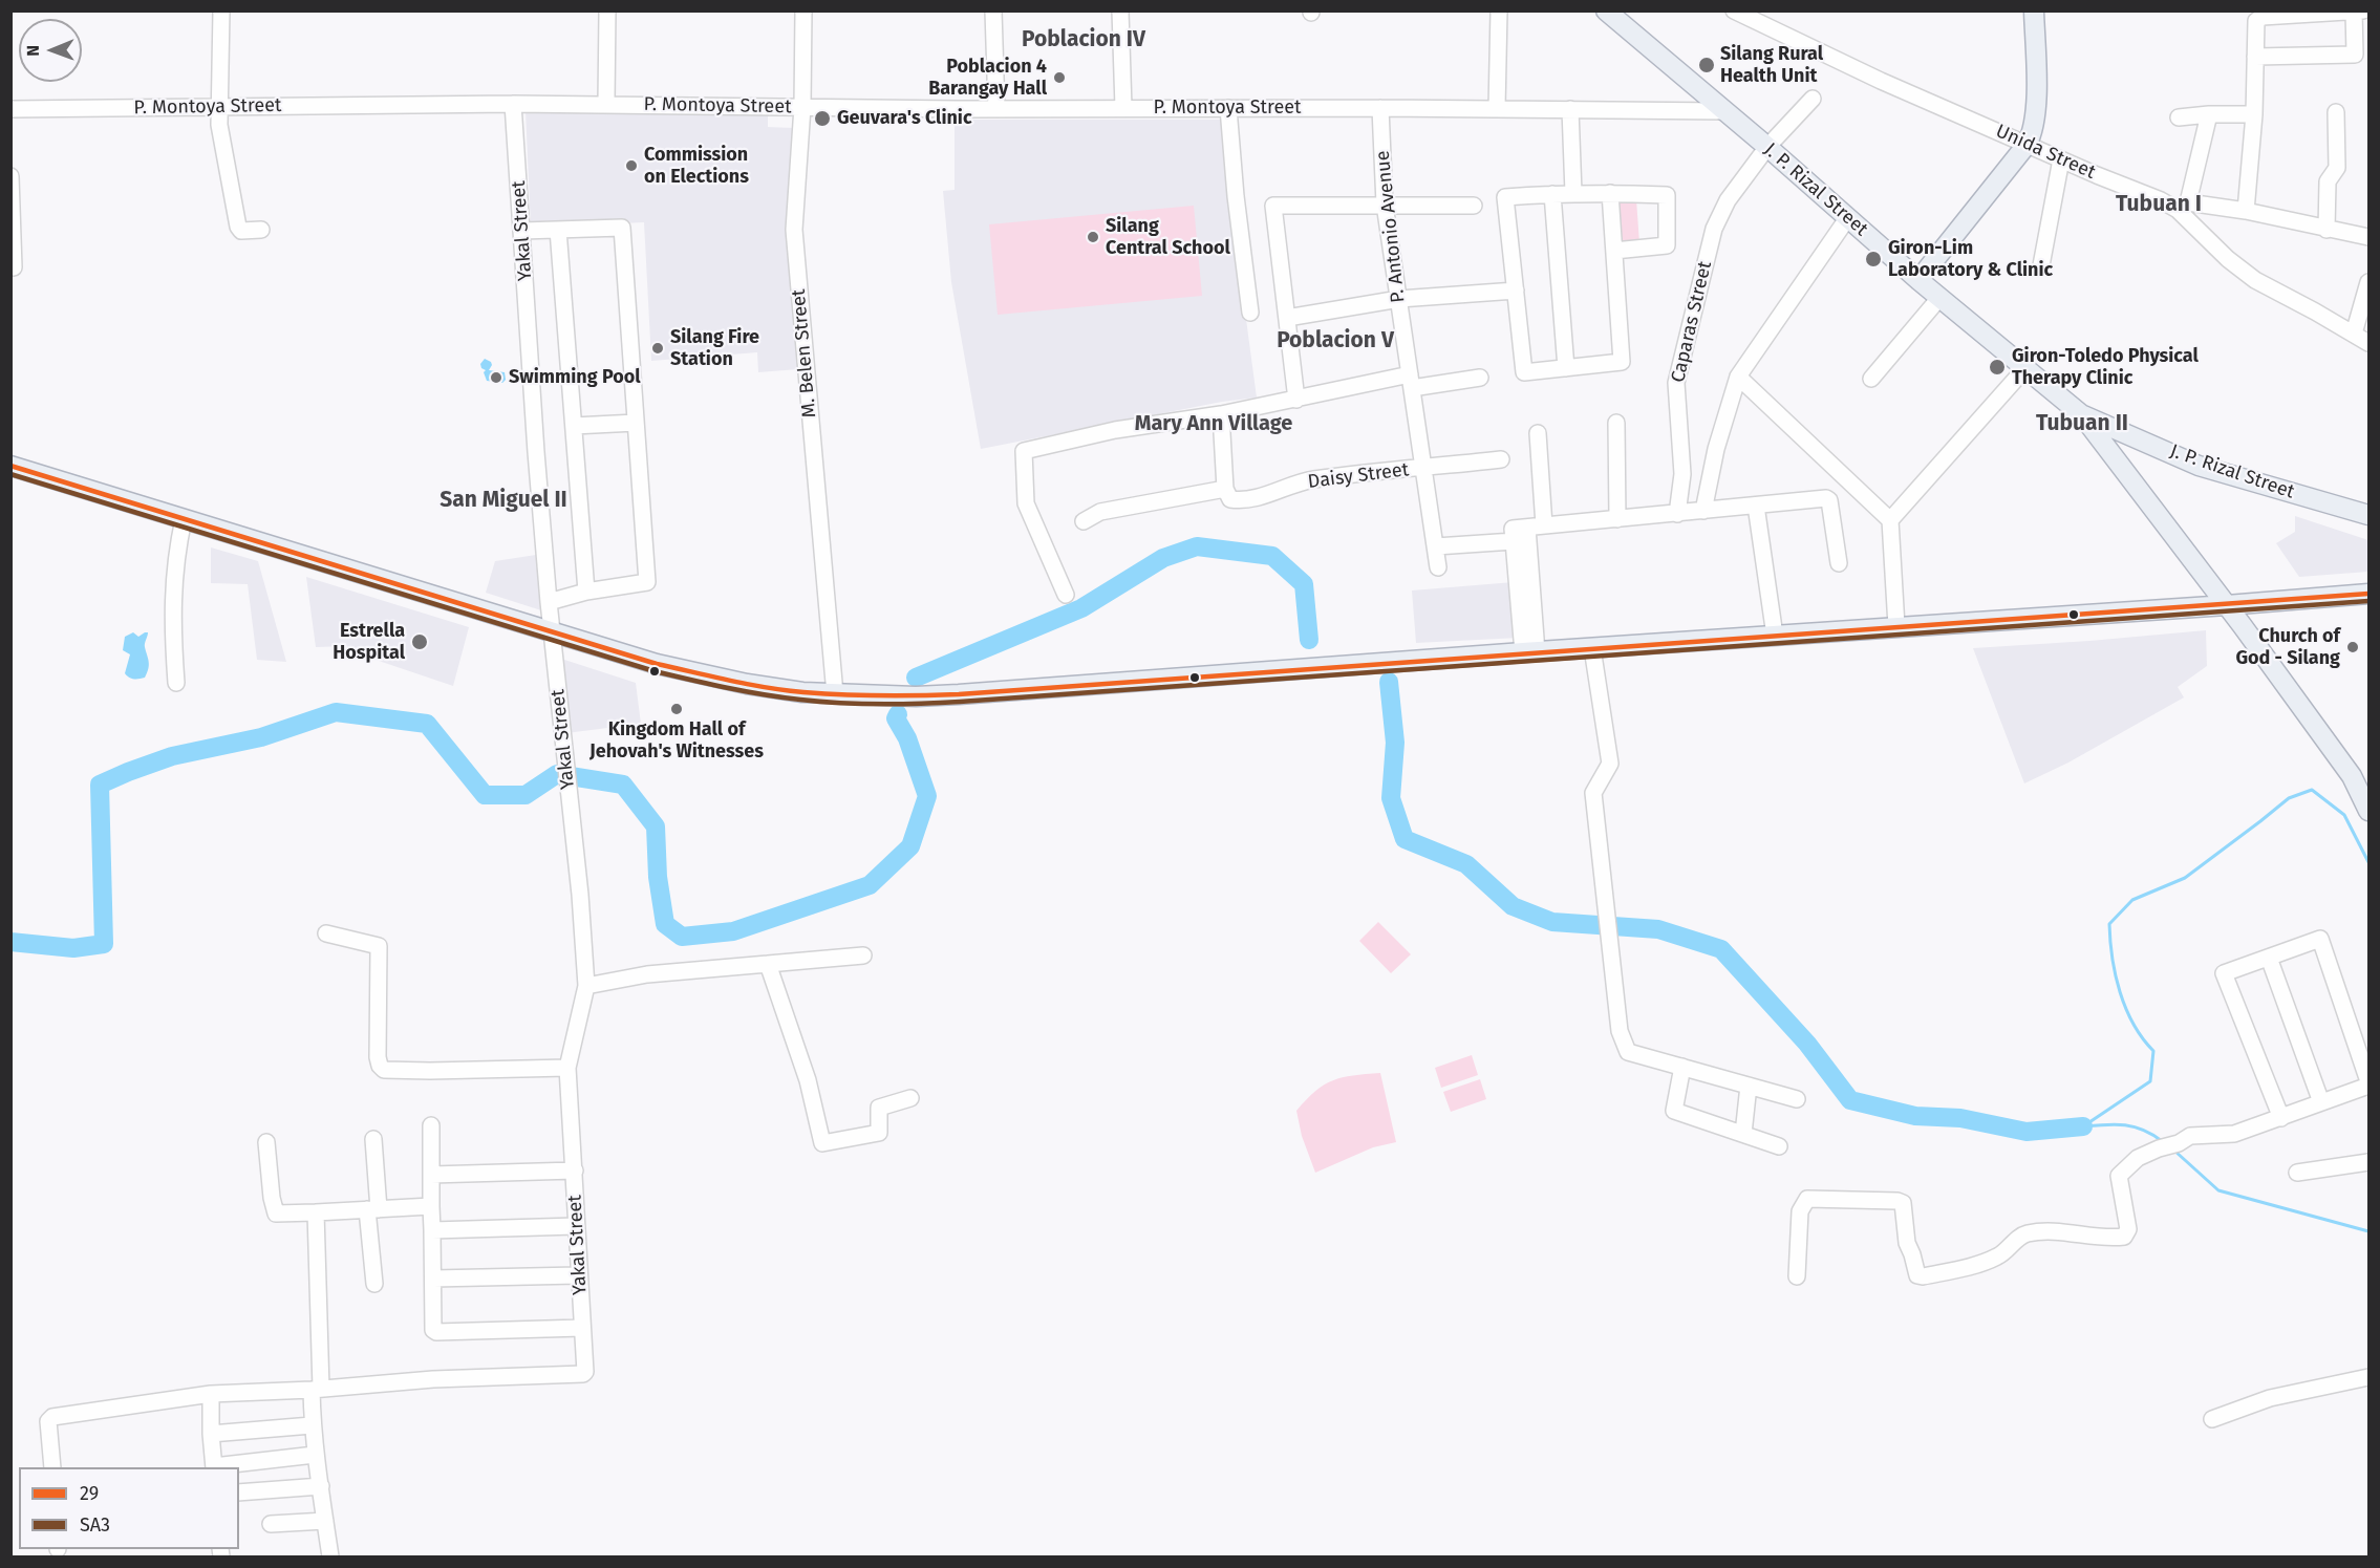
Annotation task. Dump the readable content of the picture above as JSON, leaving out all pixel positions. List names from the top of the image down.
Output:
{
  "streets": {
    "main road": ["J. P. Rizal Street"],
    "street": [
      "P. Montoya Street",
      "Unida Street",
      "P. Antonio Avenue",
      "Yakal Street",
      "Caparas Street",
      "M. Belen Street",
      "Daisy Street"
    ]
  },
  "crossings": [
    ["P. Montoya Street", "J. P. Rizal Street"],
    ["P. Montoya Street", "P. Antonio Avenue"],
    ["P. Montoya Street", "Yakal Street"],
    ["P. Montoya Street", "M. Belen Street"],
    ["J. P. Rizal Street", "Caparas Street"],
    ["P. Antonio Avenue", "Daisy Street"]
  ],
  "districts": [
    "Poblacion IV",
    "Tubuan I",
    "Poblacion V",
    "Mary Ann Village",
    "Tubuan II",
    "San Miguel II"
  ],
  "places": [
    "Silang Rural Health Unit",
    "Poblacion 4 Barangay Hall",
    "Geuvara's Clinic",
    "Commission on Elections",
    "Silang Central School",
    "Giron-Lim Laboratory & Clinic",
    "Silang Fire Station",
    "Giron-Toledo Physical Therapy Clinic",
    "Swimming Pool",
    "Estrella Hospital",
    "Church of God - Silang",
    "Kingdom Hall of Jehovah's Witnesses"
  ],
  "lines": ["transit line 29", "transit line SA3"],
  "legend": ["29", "SA3"],
  "north": "left"
}
